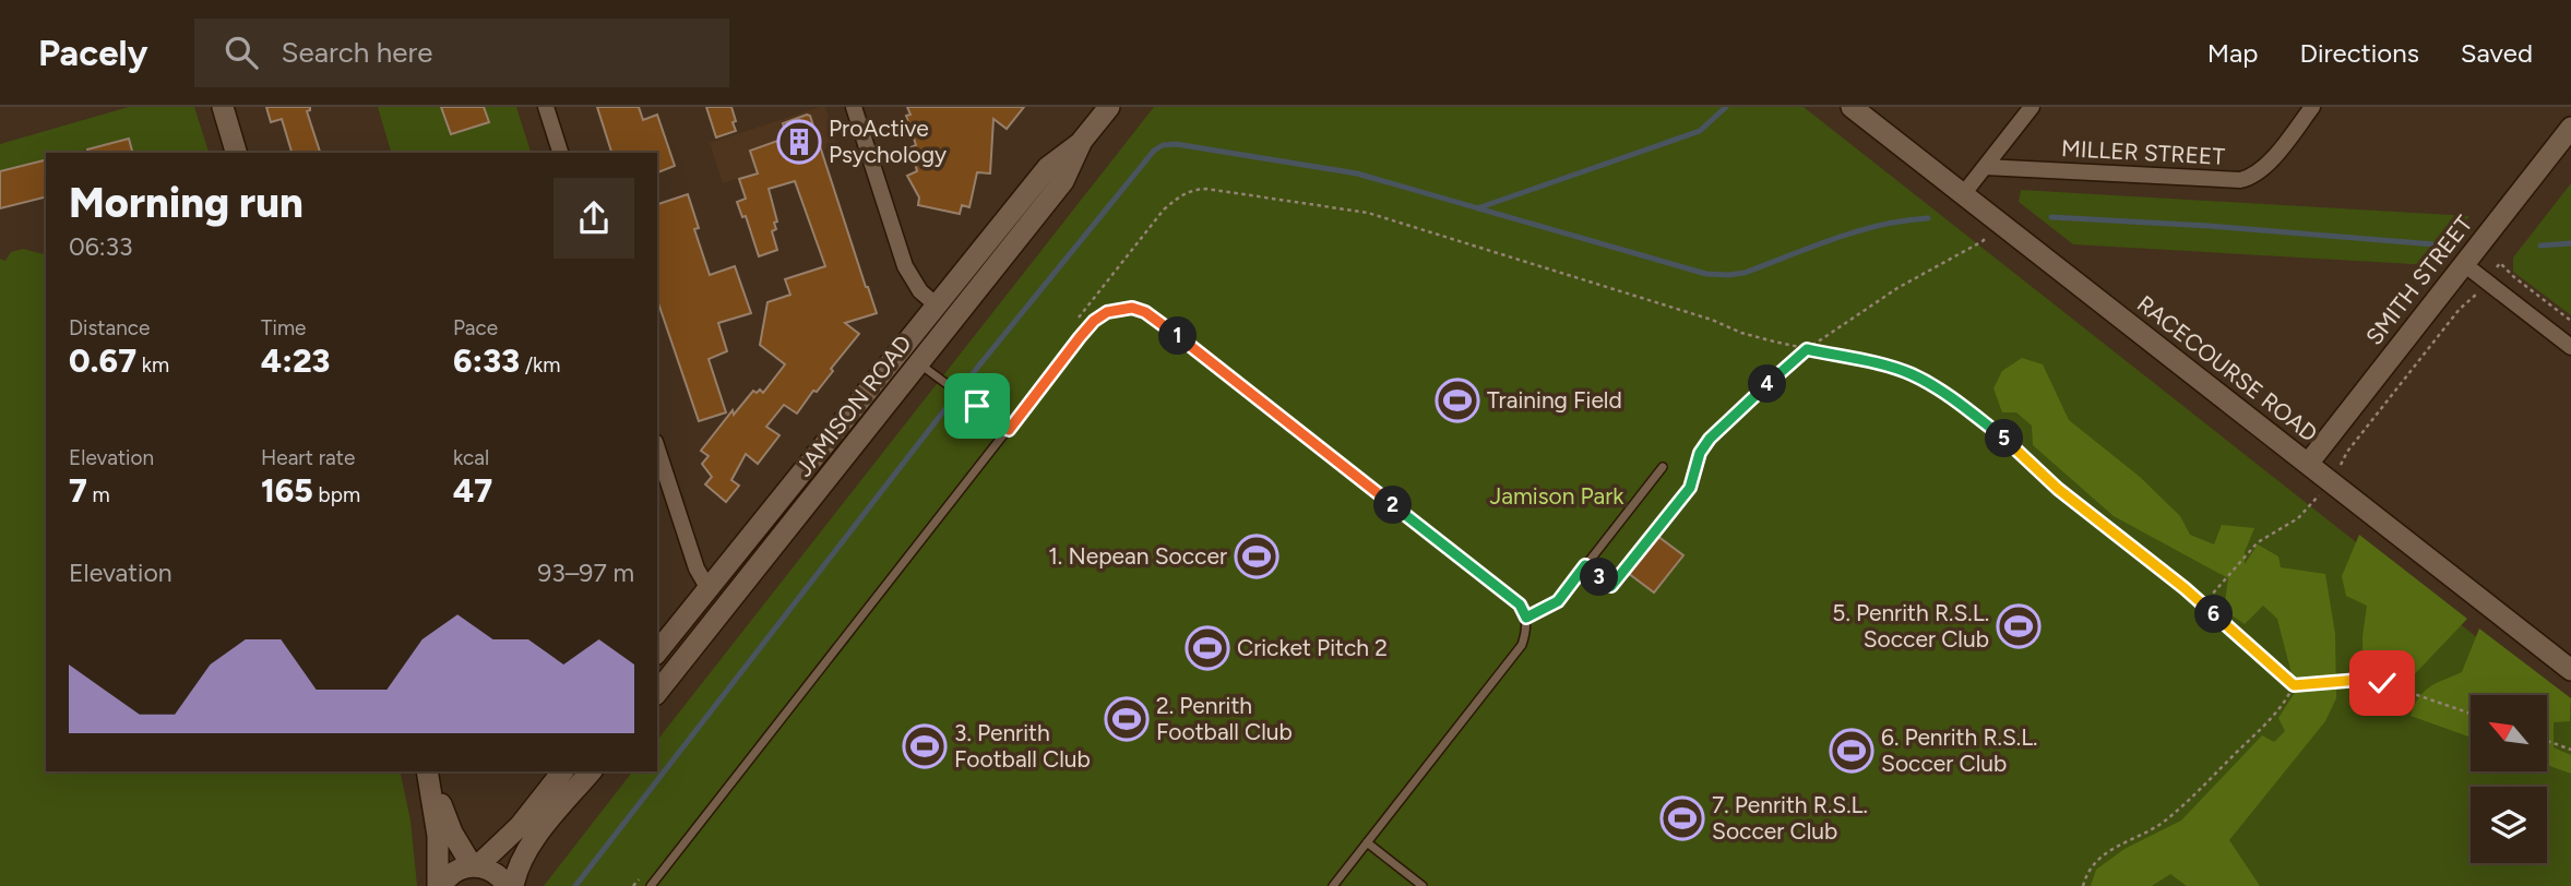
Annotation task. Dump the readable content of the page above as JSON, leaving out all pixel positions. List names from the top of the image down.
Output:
{
  "streets": {
    "main road": ["SMITH STREET", "RACECOURSE ROAD", "JAMISON ROAD"],
    "street": ["MILLER STREET"]
  },
  "crossings": [
    ["SMITH STREET", "RACECOURSE ROAD"]
  ],
  "parks": ["Jamison Park"],
  "places": {
    "building": ["ProActive Psychology"],
    "sports": [
      "Training Field",
      "1. Nepean Soccer",
      "5. Penrith R.S.L. Soccer Club",
      "Cricket Pitch 2",
      "2. Penrith Football Club",
      "3. Penrith Football Club",
      "6. Penrith R.S.L. Soccer Club",
      "7. Penrith R.S.L. Soccer Club"
    ]
  },
  "north": "top left",
  "page": {
    "header": "Pacely",
    "search": "Search here",
    "nav": ["Map", "Directions", "Saved"],
    "heading": ["Morning run", "06:33"],
    "stats": [
      ["Distance", "0.67 km"],
      ["Time", "4:23"],
      ["Pace", "6:33 /km"],
      ["Elevation", "7 m"],
      ["Heart rate", "165 bpm"],
      ["kcal", "47"]
    ],
    "pins": [
      "1",
      "4",
      "5",
      "2",
      "3",
      "6"
    ],
    "chart": ["Elevation", "93–97 m"]
  }
}
